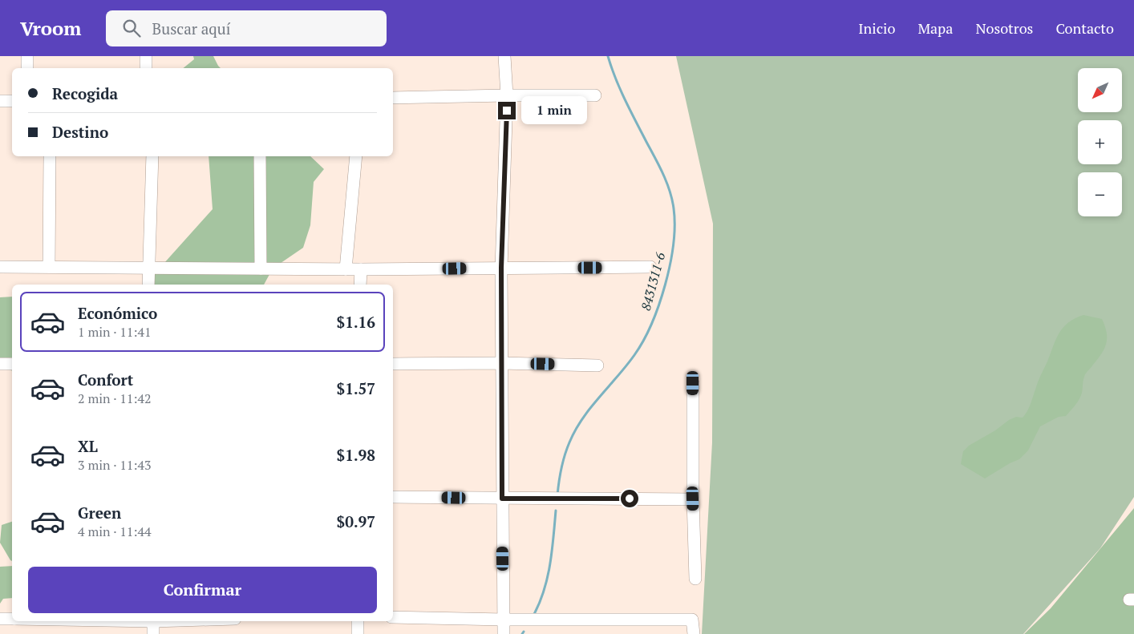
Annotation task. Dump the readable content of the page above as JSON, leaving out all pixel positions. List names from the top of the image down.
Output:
{
  "water": ["8431311-6"],
  "north": "bottom left",
  "page": {
    "header": "Vroom",
    "search": "Buscar aquí",
    "nav": [
      "Inicio",
      "Mapa",
      "Nosotros",
      "Contacto"
    ],
    "map_buttons": ["+", "−"],
    "banner": ["Recogida", "Destino"],
    "bubble": "1 min",
    "list": [
      {
        "name": "Económico",
        "note": "1 min · 11:41",
        "value": "$1.16"
      },
      {
        "name": "Confort",
        "note": "2 min · 11:42",
        "value": "$1.57"
      },
      {
        "name": "XL",
        "note": "3 min · 11:43",
        "value": "$1.98"
      },
      {
        "name": "Green",
        "note": "4 min · 11:44",
        "value": "$0.97"
      }
    ],
    "buttons": "Confirmar"
  }
}
